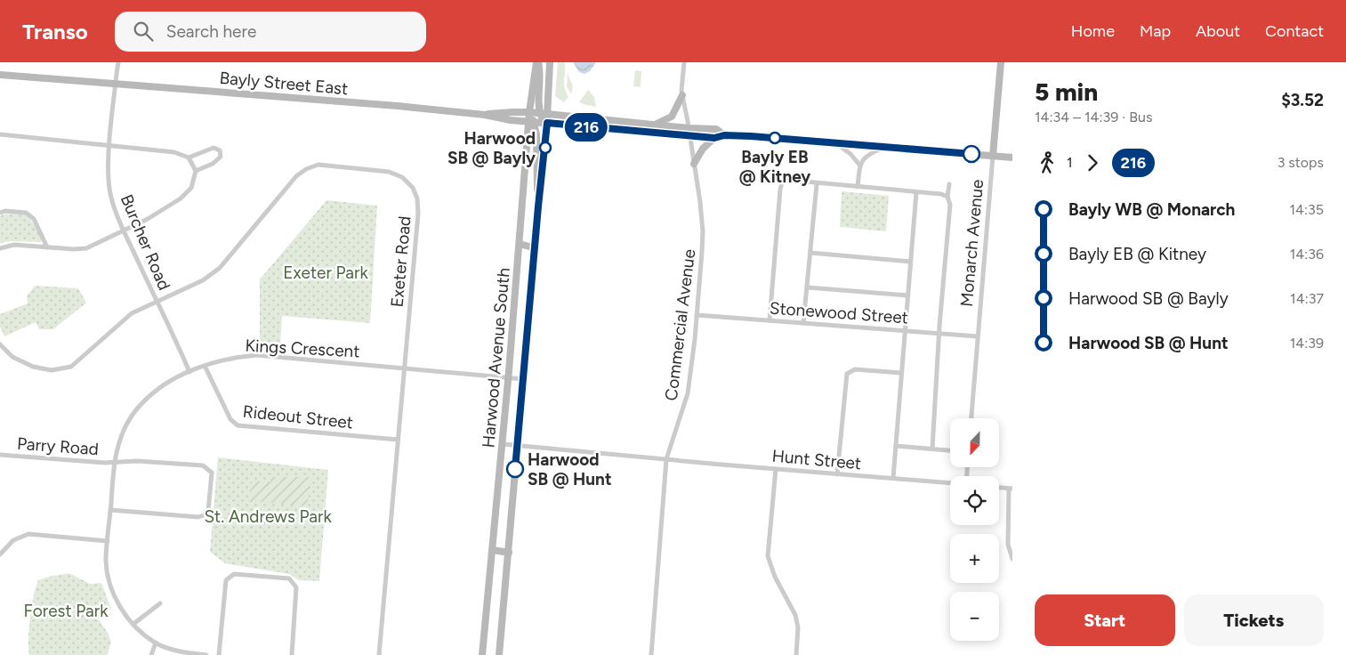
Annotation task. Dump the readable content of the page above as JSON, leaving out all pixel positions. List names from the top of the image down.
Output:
{
  "streets": {
    "main road": ["Bayly Street East", "Monarch Avenue", "Harwood Avenue South"],
    "street": [
      "Burcher Road",
      "Exeter Road",
      "Stonewood Street",
      "Commercial Avenue",
      "Kings Crescent",
      "Rideout Street",
      "Parry Road",
      "Hunt Street"
    ]
  },
  "crossings": [
    ["Bayly Street East", "Burcher Road"],
    ["Bayly Street East", "Commercial Avenue"],
    ["Bayly Street East", "Harwood Avenue South"],
    ["Burcher Road", "Exeter Road"],
    ["Burcher Road", "Kings Crescent"],
    ["Monarch Avenue", "Stonewood Street"],
    ["Exeter Road", "Kings Crescent"],
    ["Exeter Road", "Rideout Street"],
    ["Stonewood Street", "Commercial Avenue"],
    ["Commercial Avenue", "Hunt Street"],
    ["Kings Crescent", "Harwood Avenue South"],
    ["Kings Crescent", "Rideout Street"],
    ["Kings Crescent", "Parry Road"],
    ["Harwood Avenue South", "Hunt Street"]
  ],
  "parks": ["Exeter Park", "St. Andrews Park", "Forest Park"],
  "places": ["Bayly EB @ Kitney", "Harwood SB @ Bayly", "Harwood SB @ Hunt"],
  "lines": ["bus line 216"],
  "north": "bottom",
  "page": {
    "header": "Transo",
    "search": "Search here",
    "nav": [
      "Home",
      "Map",
      "About",
      "Contact"
    ],
    "on_map": "216",
    "heading": ["5 min", "14:34 – 14:39 · Bus", "$3.52"],
    "legs": ["1", "216", "3 stops"],
    "list": [
      {
        "name": "Bayly WB @ Monarch",
        "value": "14:35"
      },
      {
        "name": "Bayly EB @ Kitney",
        "value": "14:36"
      },
      {
        "name": "Harwood SB @ Bayly",
        "value": "14:37"
      },
      {
        "name": "Harwood SB @ Hunt",
        "value": "14:39"
      }
    ],
    "map_buttons": ["+", "−"],
    "buttons": ["Start", "Tickets"]
  }
}
